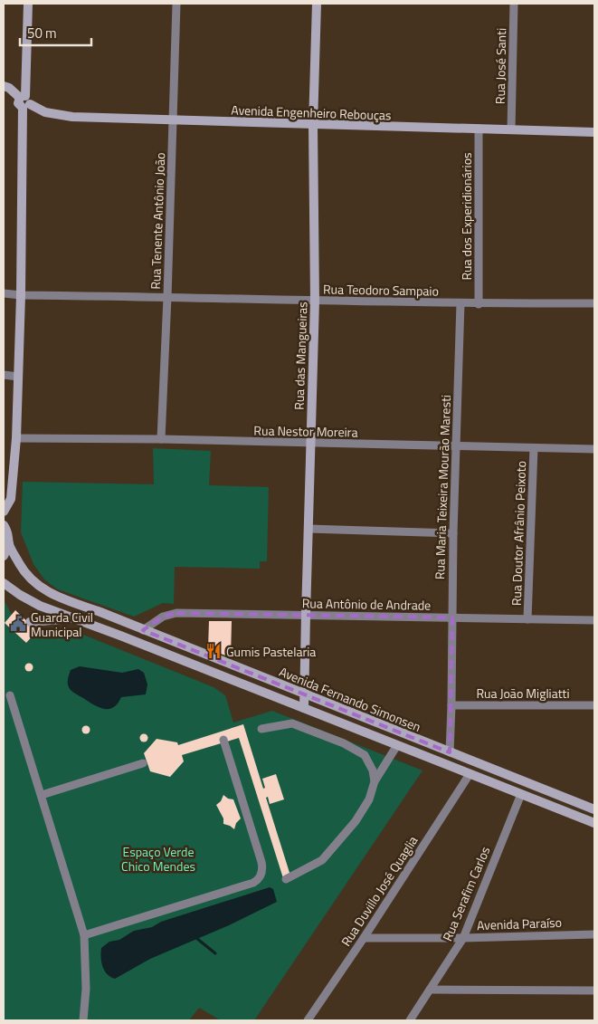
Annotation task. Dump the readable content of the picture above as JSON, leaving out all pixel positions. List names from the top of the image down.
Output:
{
  "streets": {
    "street": [
      "Rua José Santi",
      "Avenida Engenheiro Rebouças",
      "Rua dos Experidionários",
      "Rua Tenente Antônio João",
      "Rua Teodoro Sampaio",
      "Rua das Mangueiras",
      "Rua Nestor Moreira",
      "Rua Maria Teixeira Mourão Maresti",
      "Rua Doutor Afrânio Peixoto",
      "Rua Antônio de Andrade",
      "Rua João Migliatti",
      "Avenida Fernando Simonsen",
      "Rua Duvillo José Quaglia",
      "Rua Serafim Carlos",
      "Avenida Paraíso"
    ]
  },
  "crossings": [
    ["Rua José Santi", "Avenida Engenheiro Rebouças"],
    ["Avenida Engenheiro Rebouças", "Rua dos Experidionários"],
    ["Avenida Engenheiro Rebouças", "Rua Tenente Antônio João"],
    ["Avenida Engenheiro Rebouças", "Rua das Mangueiras"],
    ["Rua dos Experidionários", "Rua Teodoro Sampaio"],
    ["Rua Tenente Antônio João", "Rua Teodoro Sampaio"],
    ["Rua Tenente Antônio João", "Rua Nestor Moreira"],
    ["Rua Teodoro Sampaio", "Rua das Mangueiras"],
    ["Rua Teodoro Sampaio", "Rua Maria Teixeira Mourão Maresti"],
    ["Rua das Mangueiras", "Rua Nestor Moreira"],
    ["Rua das Mangueiras", "Rua Antônio de Andrade"],
    ["Rua das Mangueiras", "Avenida Fernando Simonsen"],
    ["Rua Nestor Moreira", "Rua Maria Teixeira Mourão Maresti"],
    ["Rua Nestor Moreira", "Rua Doutor Afrânio Peixoto"],
    ["Rua Maria Teixeira Mourão Maresti", "Rua Antônio de Andrade"],
    ["Rua Maria Teixeira Mourão Maresti", "Rua João Migliatti"],
    ["Rua Maria Teixeira Mourão Maresti", "Avenida Fernando Simonsen"],
    ["Rua Doutor Afrânio Peixoto", "Rua Antônio de Andrade"],
    ["Rua Antônio de Andrade", "Avenida Fernando Simonsen"],
    ["Avenida Fernando Simonsen", "Rua Duvillo José Quaglia"],
    ["Avenida Fernando Simonsen", "Rua Serafim Carlos"],
    ["Rua Duvillo José Quaglia", "Avenida Paraíso"],
    ["Rua Serafim Carlos", "Avenida Paraíso"]
  ],
  "parks": ["Espaço Verde Chico Mendes"],
  "places": {
    "public building": ["Guarda Civil Municipal"],
    "restaurant": ["Gumis Pastelaria"]
  },
  "scale_bar": "50 m"
}
